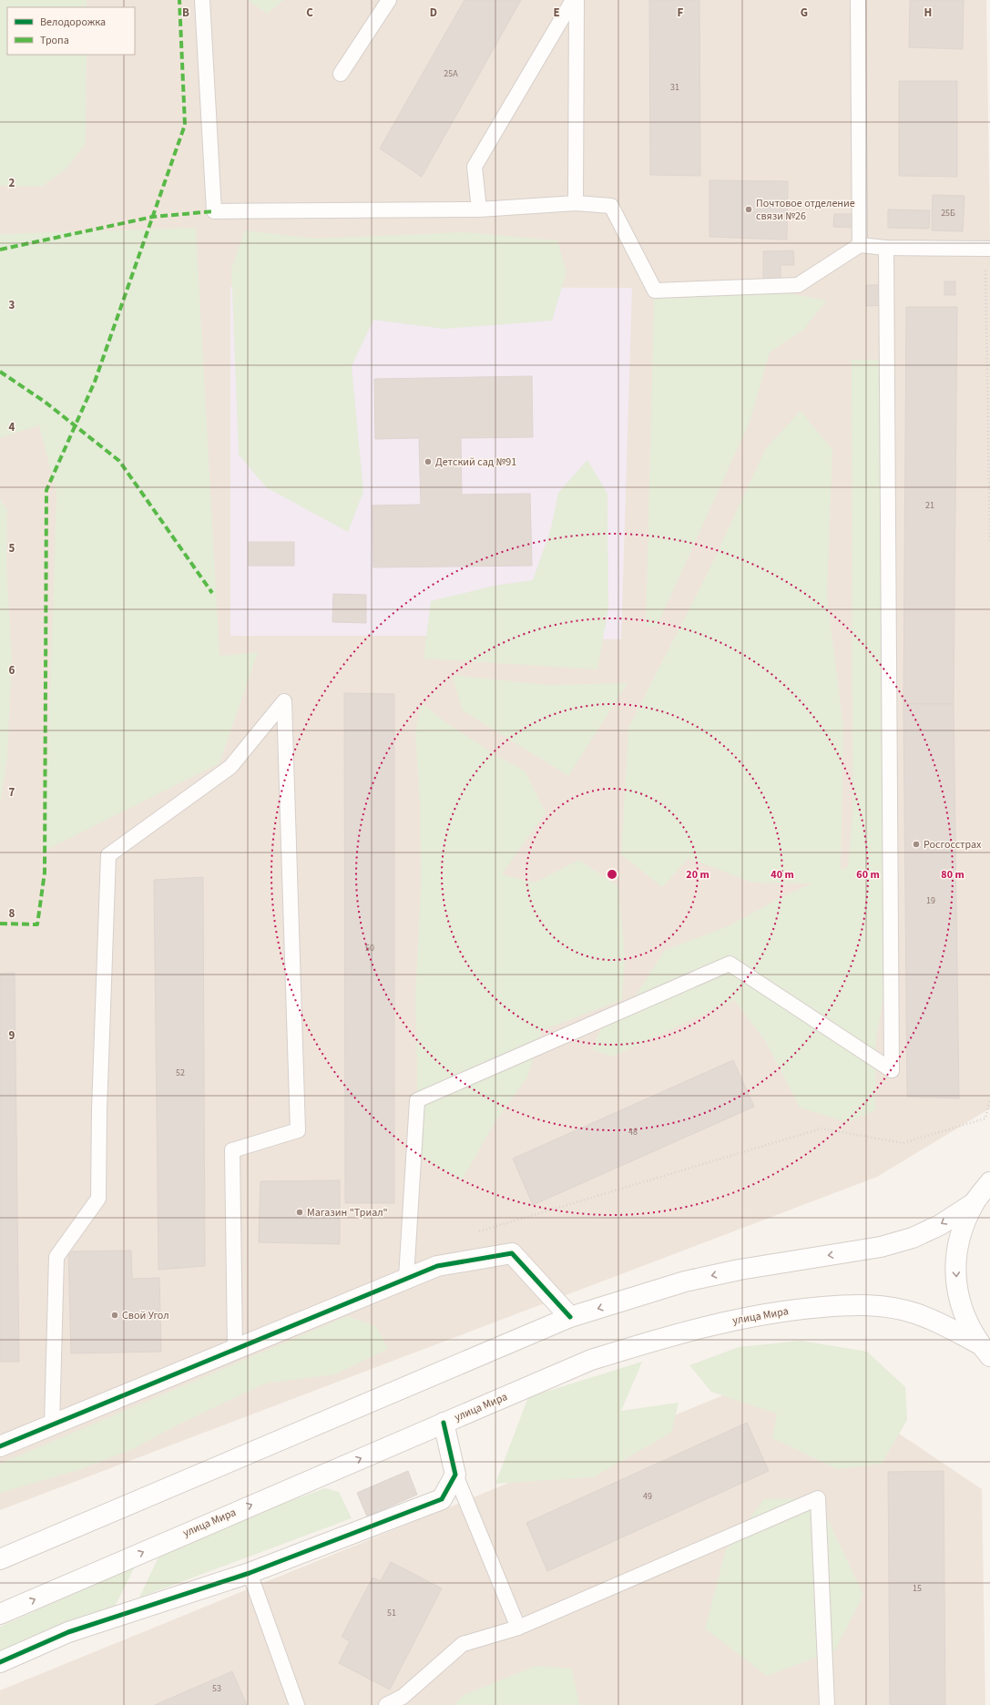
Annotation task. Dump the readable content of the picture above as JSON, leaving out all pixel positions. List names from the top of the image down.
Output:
{
  "streets": {
    "main road": ["улица Мира"]
  },
  "places": [
    "Почтовое отделение связи №26",
    "Детский сад №91",
    "Росгосстрах",
    "Магазин \"Триал\"",
    "Свой Угол"
  ],
  "house_numbers": [
    "25А",
    "31",
    "25Б",
    "21",
    "19",
    "50",
    "52",
    "48",
    "49",
    "15",
    "51",
    "53"
  ],
  "legend": ["Велодорожка", "Тропа"],
  "grid": {
    "columns": [
      "B",
      "C",
      "D",
      "E",
      "F",
      "G",
      "H"
    ],
    "rows": [
      "2",
      "3",
      "4",
      "5",
      "6",
      "7",
      "8",
      "9"
    ]
  },
  "rings": [
    "20 m",
    "40 m",
    "60 m",
    "80 m"
  ]
}
